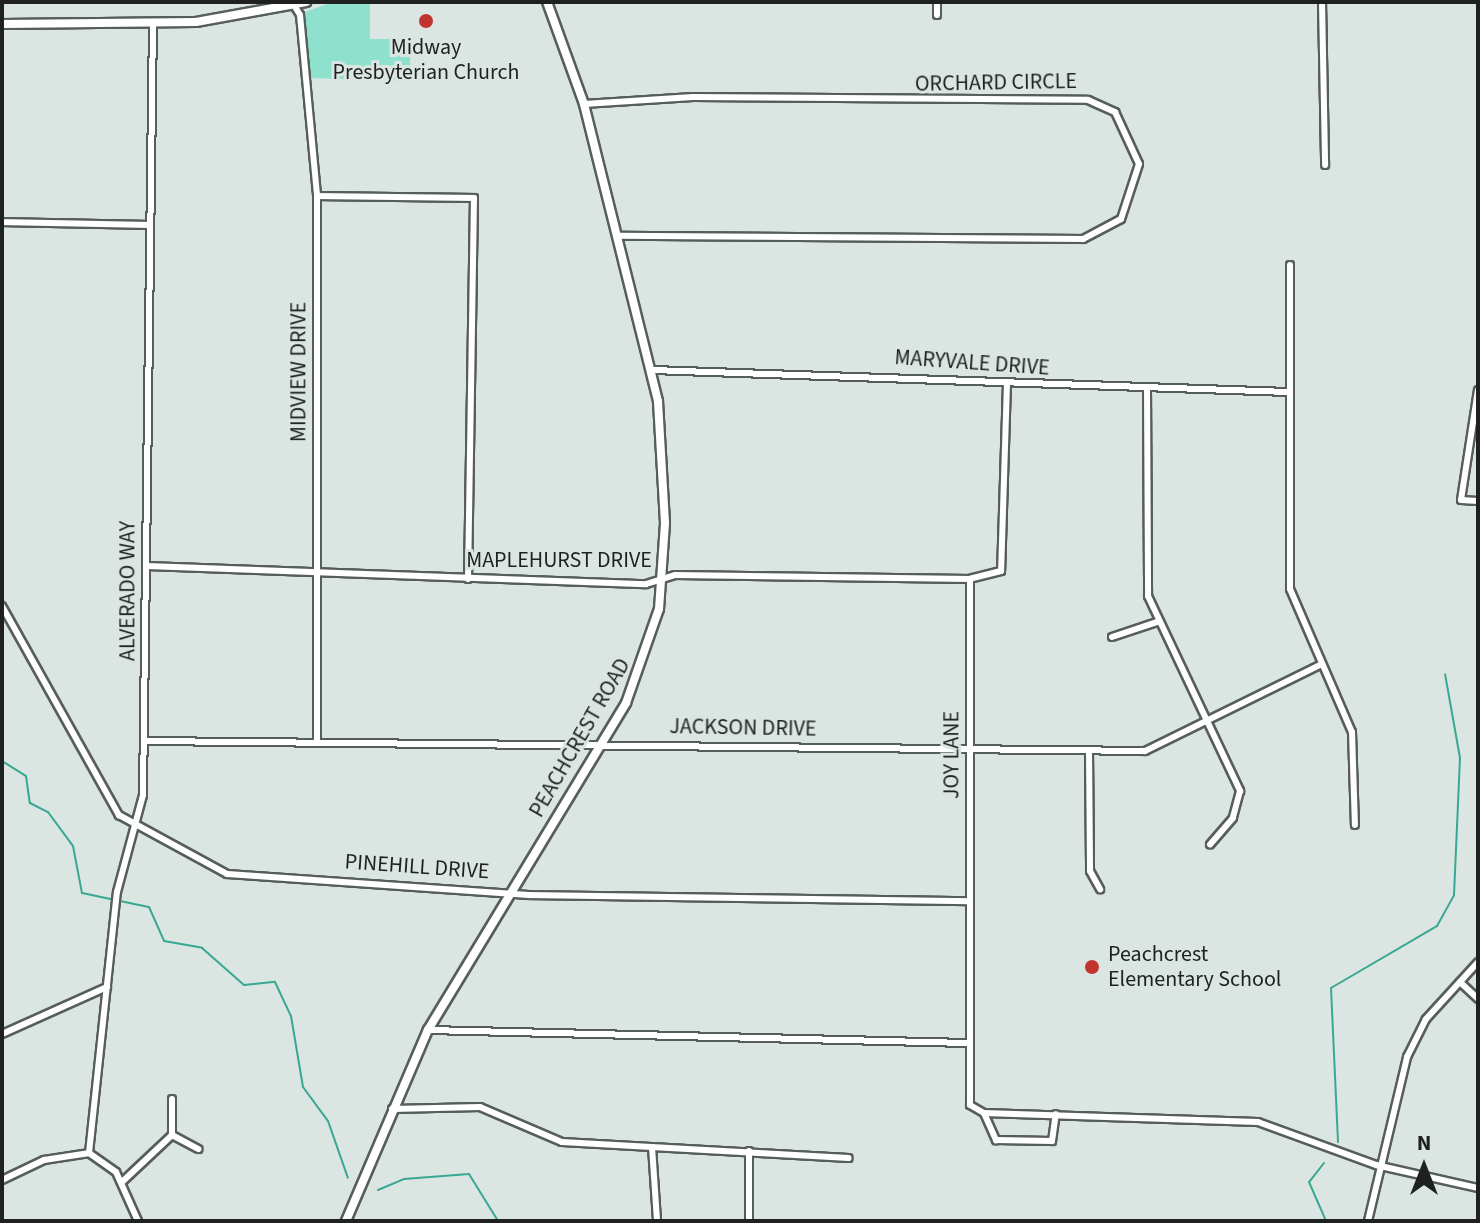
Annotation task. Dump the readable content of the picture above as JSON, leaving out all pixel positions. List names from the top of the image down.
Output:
{
  "streets": {
    "street": [
      "ORCHARD CIRCLE",
      "MARYVALE DRIVE",
      "MIDVIEW DRIVE",
      "MAPLEHURST DRIVE",
      "ALVERADO WAY",
      "JACKSON DRIVE",
      "PEACHCREST ROAD",
      "JOY LANE",
      "PINEHILL DRIVE"
    ]
  },
  "crossings": [
    ["ORCHARD CIRCLE", "PEACHCREST ROAD"],
    ["MARYVALE DRIVE", "PEACHCREST ROAD"],
    ["MIDVIEW DRIVE", "MAPLEHURST DRIVE"],
    ["MIDVIEW DRIVE", "JACKSON DRIVE"],
    ["MAPLEHURST DRIVE", "ALVERADO WAY"],
    ["MAPLEHURST DRIVE", "PEACHCREST ROAD"],
    ["MAPLEHURST DRIVE", "JOY LANE"],
    ["ALVERADO WAY", "JACKSON DRIVE"],
    ["ALVERADO WAY", "PINEHILL DRIVE"],
    ["JACKSON DRIVE", "PEACHCREST ROAD"],
    ["JACKSON DRIVE", "JOY LANE"],
    ["PEACHCREST ROAD", "PINEHILL DRIVE"],
    ["JOY LANE", "PINEHILL DRIVE"]
  ],
  "places": ["Midway Presbyterian Church", "Peachcrest Elementary School"],
  "north": "top"
}
